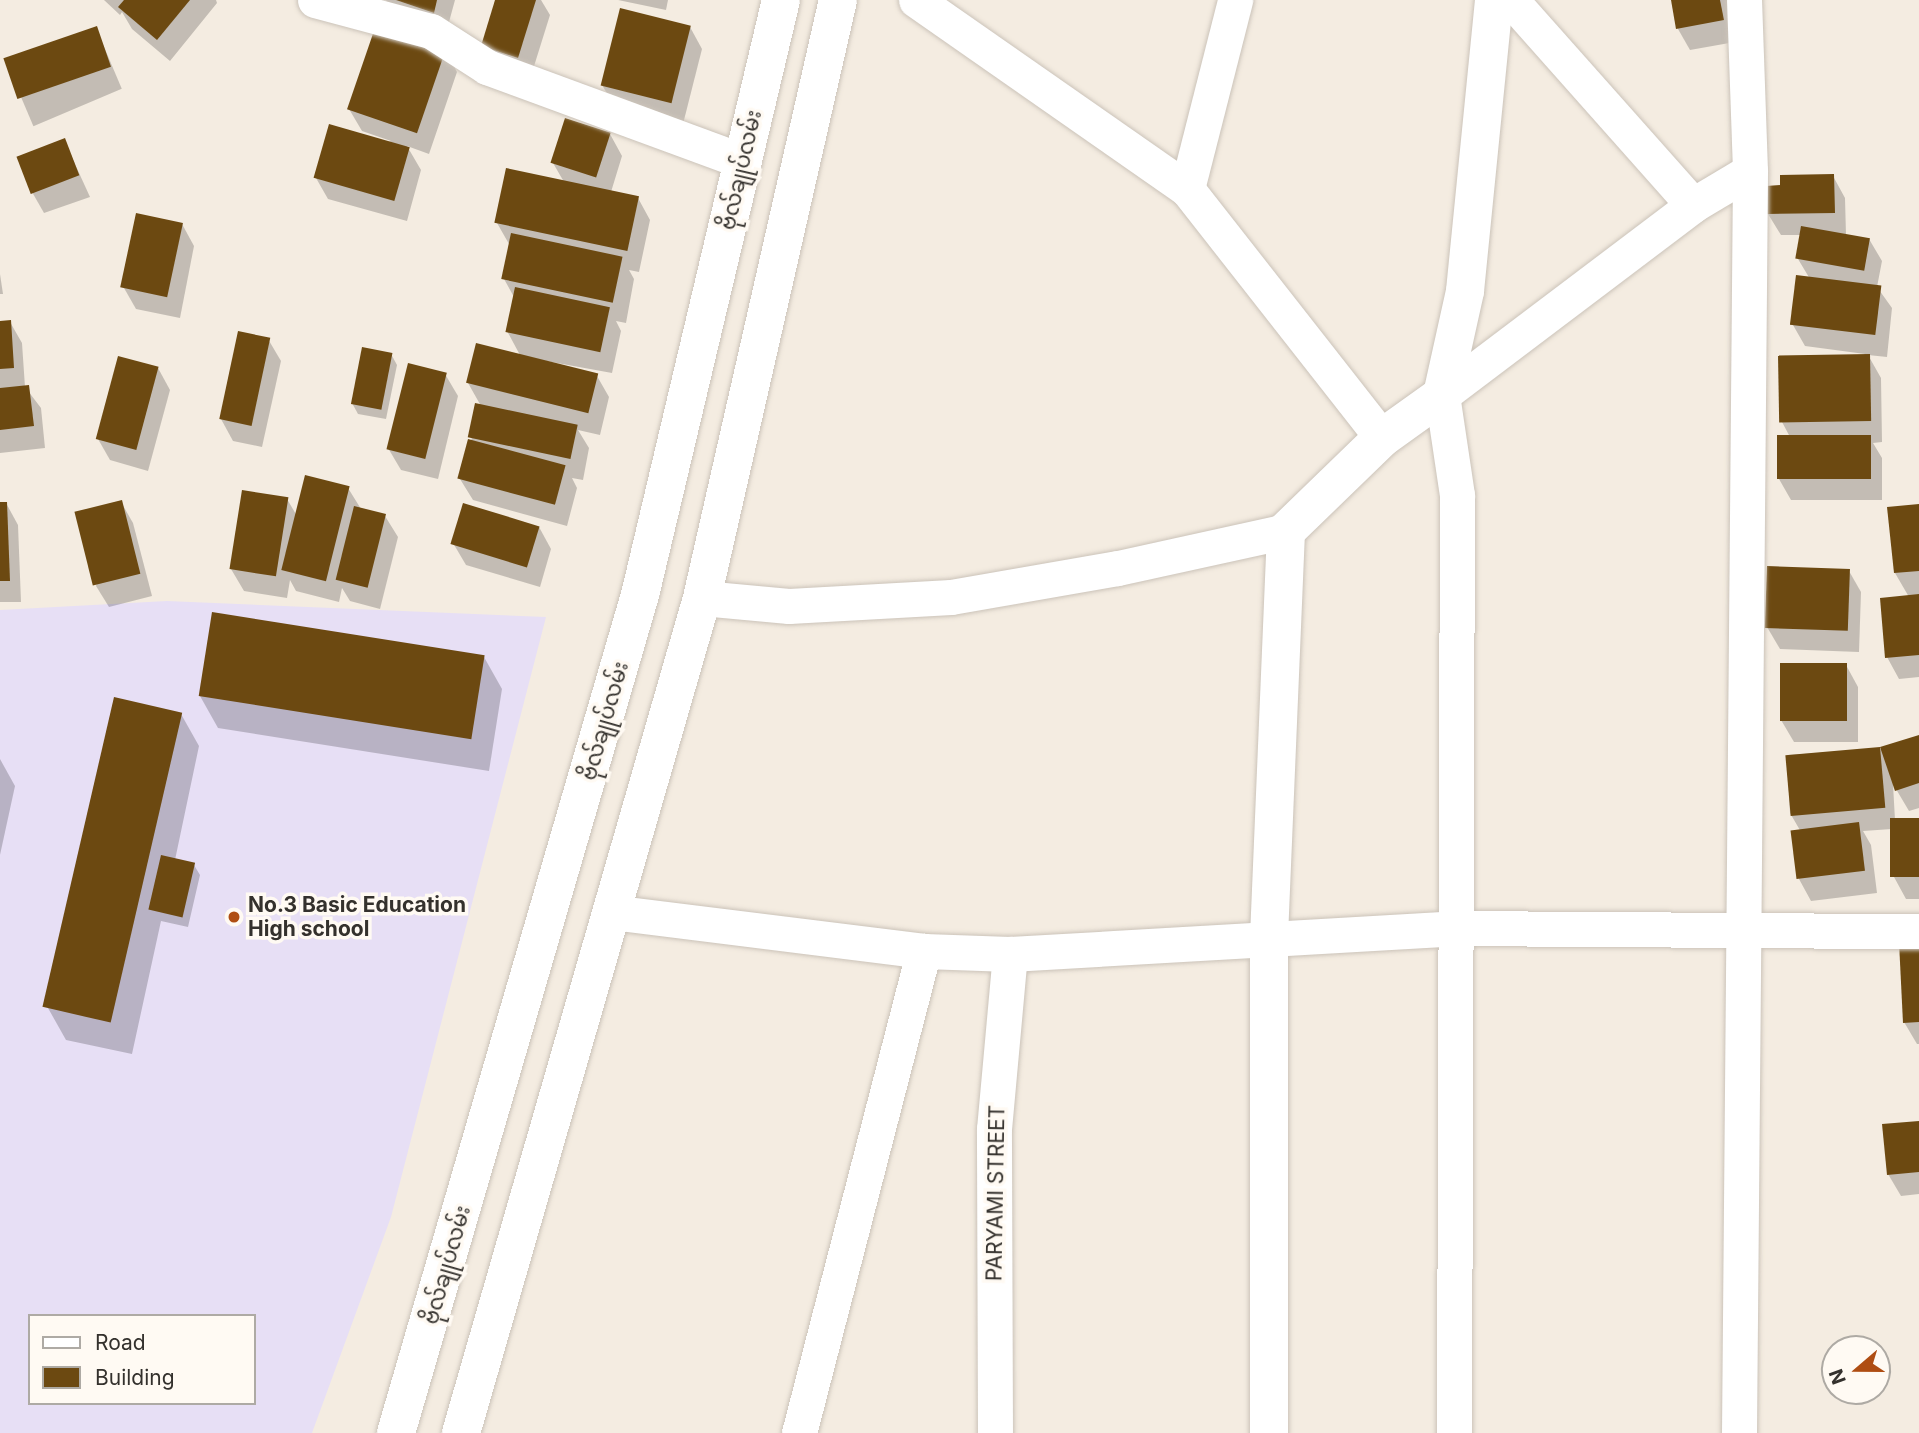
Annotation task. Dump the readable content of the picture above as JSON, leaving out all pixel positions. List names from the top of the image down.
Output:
{
  "streets": {
    "main road": ["ဗိုလ်ချုပ်လမ်း"],
    "street": ["PARYAMI STREET"]
  },
  "places": ["No.3 Basic Education High school"],
  "legend": ["Road", "Building"],
  "north": "left"
}
